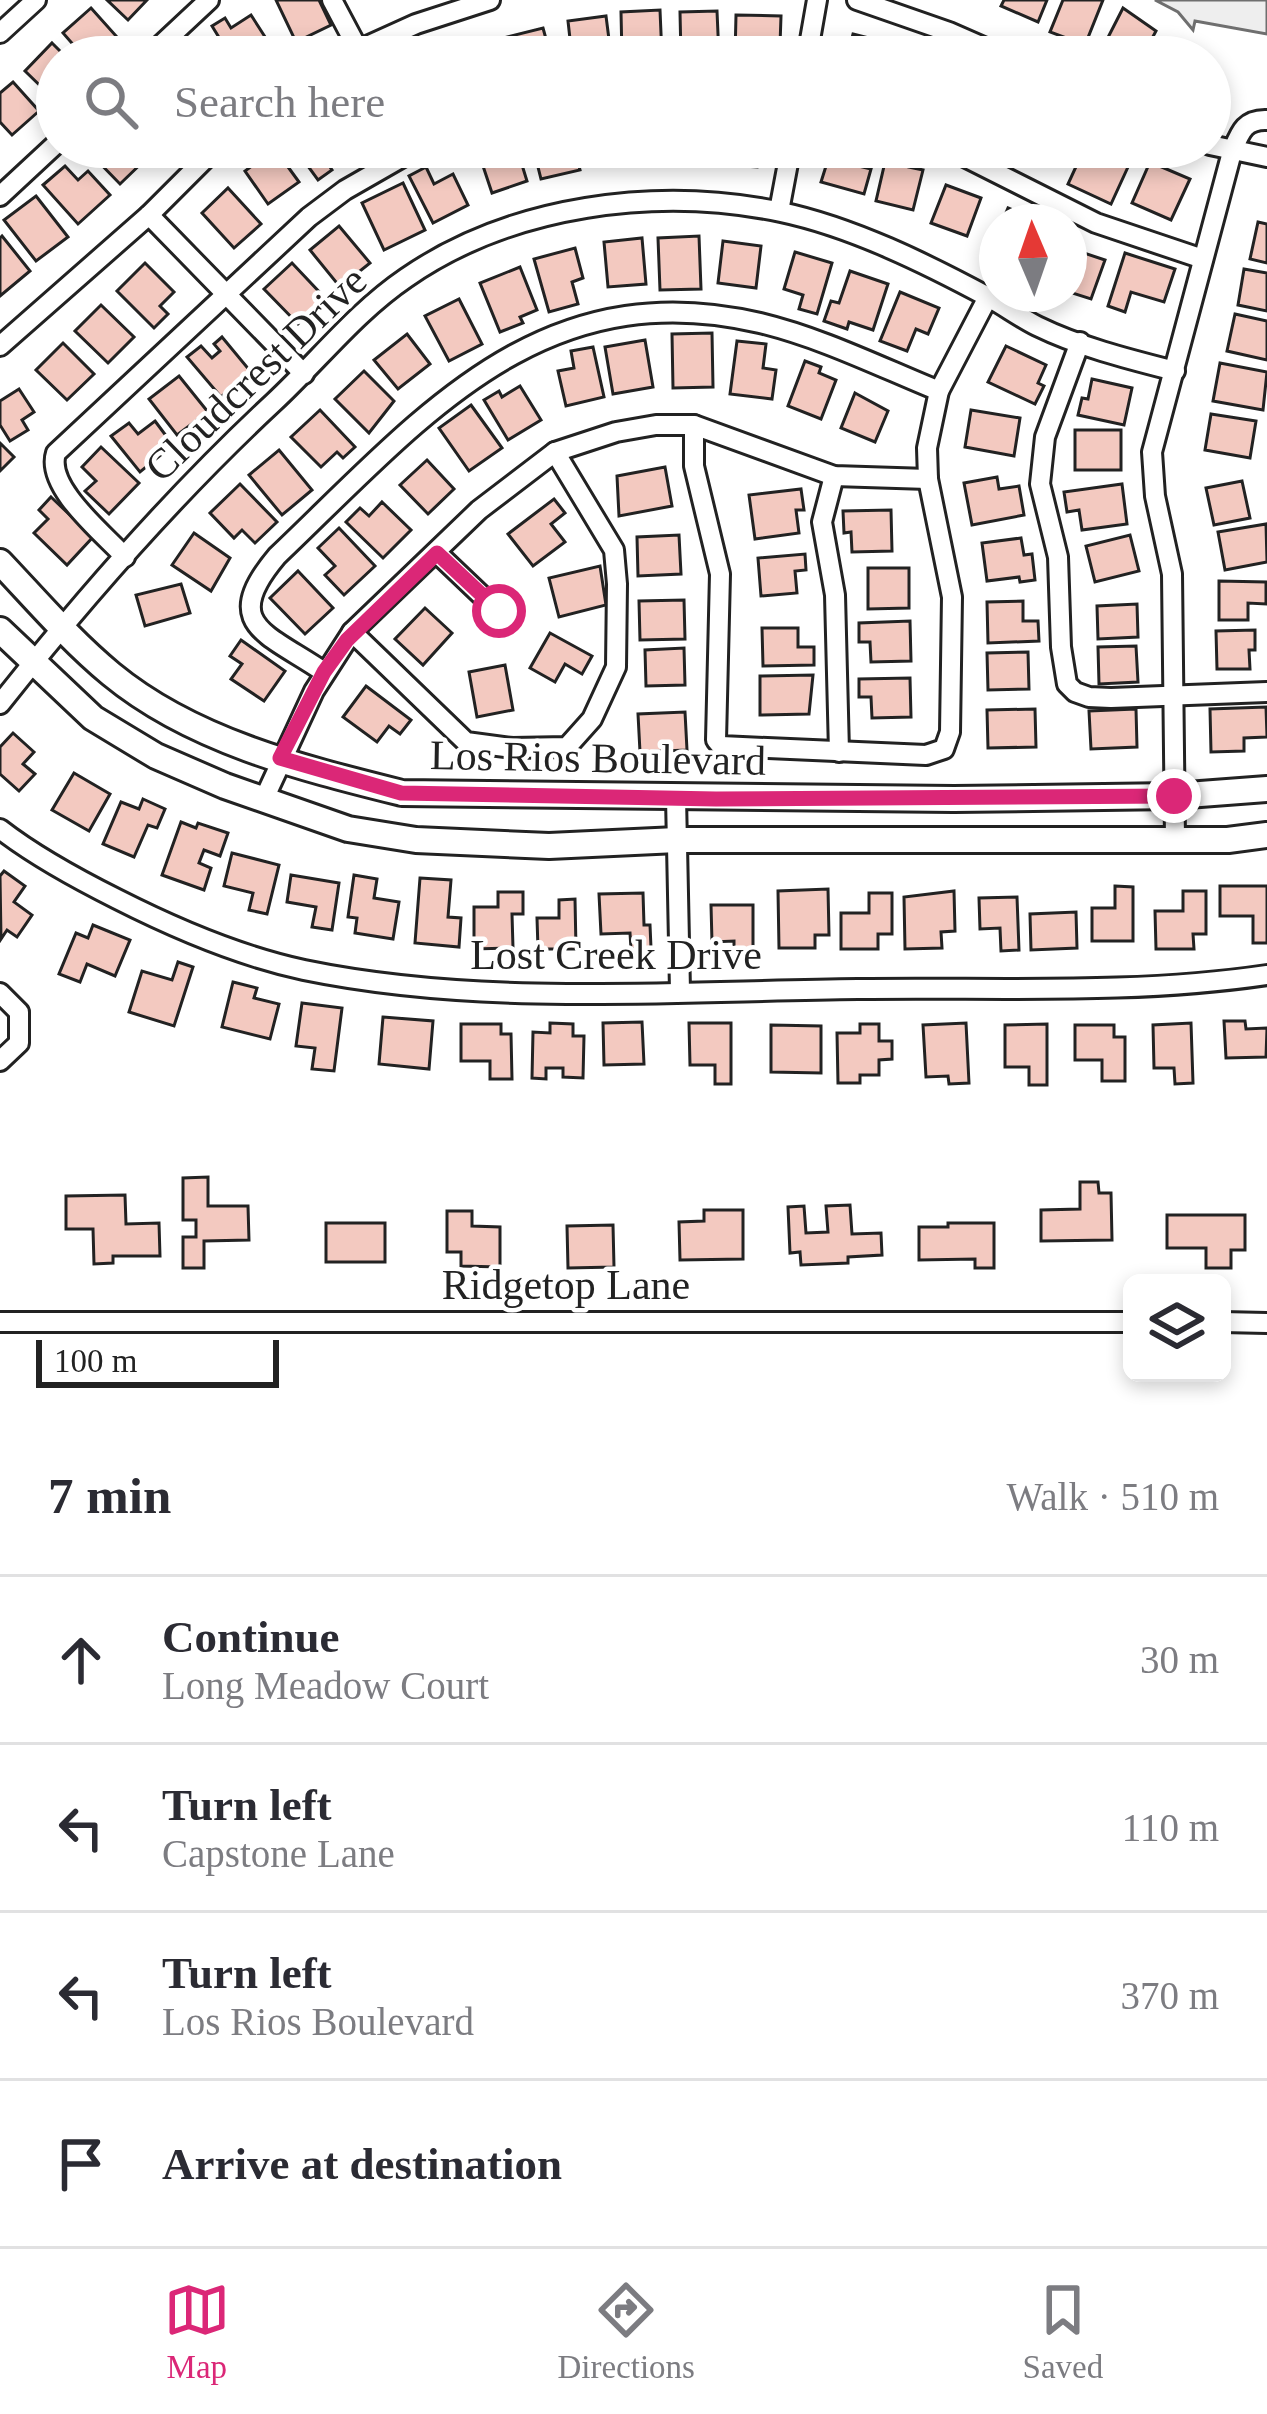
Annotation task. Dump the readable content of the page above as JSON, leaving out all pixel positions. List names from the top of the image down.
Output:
{
  "streets": {
    "main road": ["Los Rios Boulevard"],
    "street": ["Cloudcrest Drive", "Lost Creek Drive", "Ridgetop Lane"]
  },
  "crossings": [
    ["Cloudcrest Drive", "Los Rios Boulevard"]
  ],
  "scale_bar": "100 m",
  "north": "top",
  "page": {
    "search": "Search here",
    "scale": "100 m",
    "heading": ["7 min", "Walk · 510 m"],
    "list": [
      ["Continue", "Long Meadow Court", "30 m"],
      ["Turn left", "Capstone Lane", "110 m"],
      ["Turn left", "Los Rios Boulevard", "370 m"],
      "Arrive at destination"
    ],
    "nav": ["Map", "Directions", "Saved"]
  }
}
